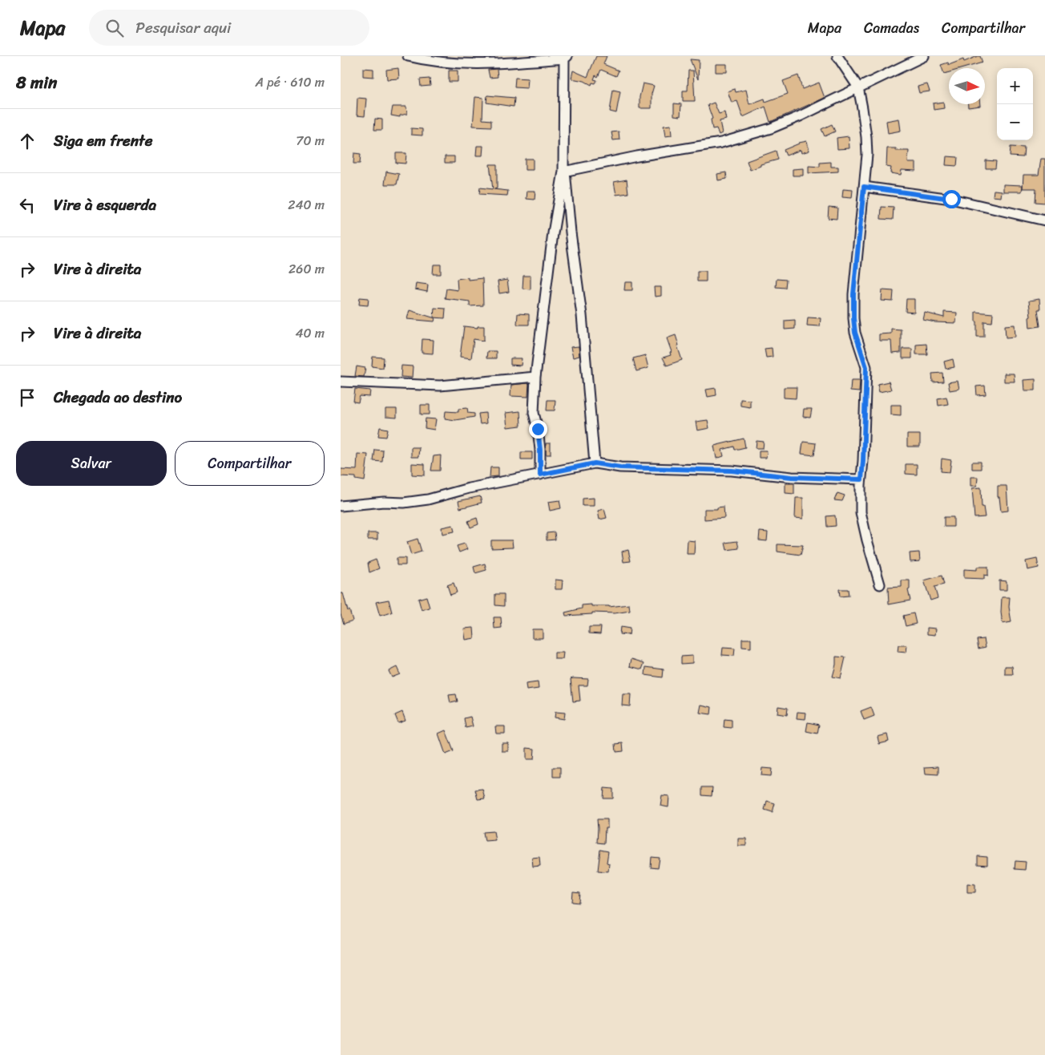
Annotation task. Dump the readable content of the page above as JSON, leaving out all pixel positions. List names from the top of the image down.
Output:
{
  "north": "right",
  "page": {
    "header": "Mapa",
    "search": "Pesquisar aqui",
    "nav": ["Mapa", "Camadas", "Compartilhar"],
    "heading": ["8 min", "A pé · 610 m"],
    "map_buttons": ["+", "−"],
    "list": [
      ["Siga em frente", "70 m"],
      ["Vire à esquerda", "240 m"],
      ["Vire à direita", "260 m"],
      ["Vire à direita", "40 m"],
      "Chegada ao destino"
    ],
    "buttons": ["Salvar", "Compartilhar"]
  }
}
